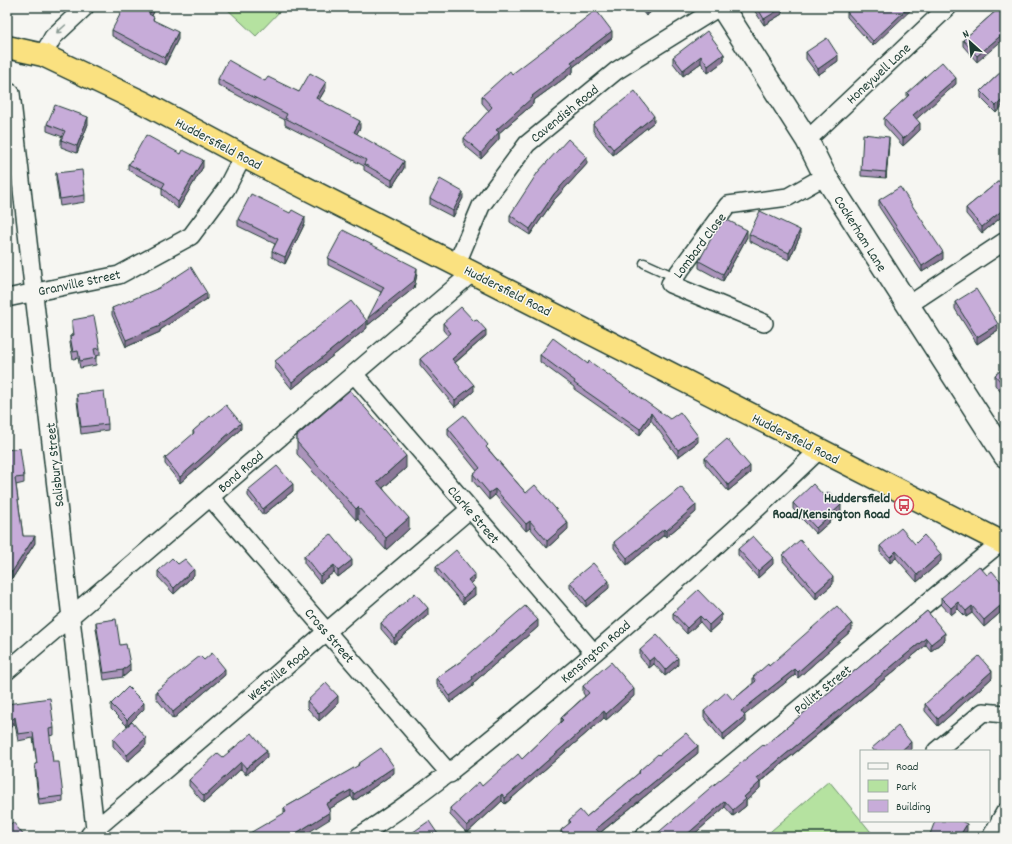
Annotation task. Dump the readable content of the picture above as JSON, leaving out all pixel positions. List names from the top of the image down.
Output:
{
  "streets": {
    "highway": ["Huddersfield Road"],
    "street": [
      "Honeywell Lane",
      "Cavendish Road",
      "Cockerham Lane",
      "Lombard Close",
      "Granville Street",
      "Salisbury Street",
      "Bond Road",
      "Clarke Street",
      "Cross Street",
      "Kensington Road",
      "Westville Road",
      "Pollitt Street"
    ]
  },
  "crossings": [
    ["Honeywell Lane", "Cockerham Lane"],
    ["Cavendish Road", "Huddersfield Road"],
    ["Cavendish Road", "Bond Road"],
    ["Huddersfield Road", "Granville Street"],
    ["Huddersfield Road", "Bond Road"],
    ["Huddersfield Road", "Kensington Road"],
    ["Huddersfield Road", "Pollitt Street"],
    ["Cockerham Lane", "Lombard Close"],
    ["Granville Street", "Salisbury Street"],
    ["Salisbury Street", "Bond Road"],
    ["Salisbury Street", "Westville Road"],
    ["Bond Road", "Clarke Street"],
    ["Bond Road", "Cross Street"],
    ["Clarke Street", "Kensington Road"],
    ["Clarke Street", "Westville Road"],
    ["Cross Street", "Kensington Road"],
    ["Cross Street", "Westville Road"]
  ],
  "places": {
    "bus stop": ["Huddersfield Road/Kensington Road"]
  },
  "legend": ["Road", "Park", "Building"],
  "north": "top left"
}
